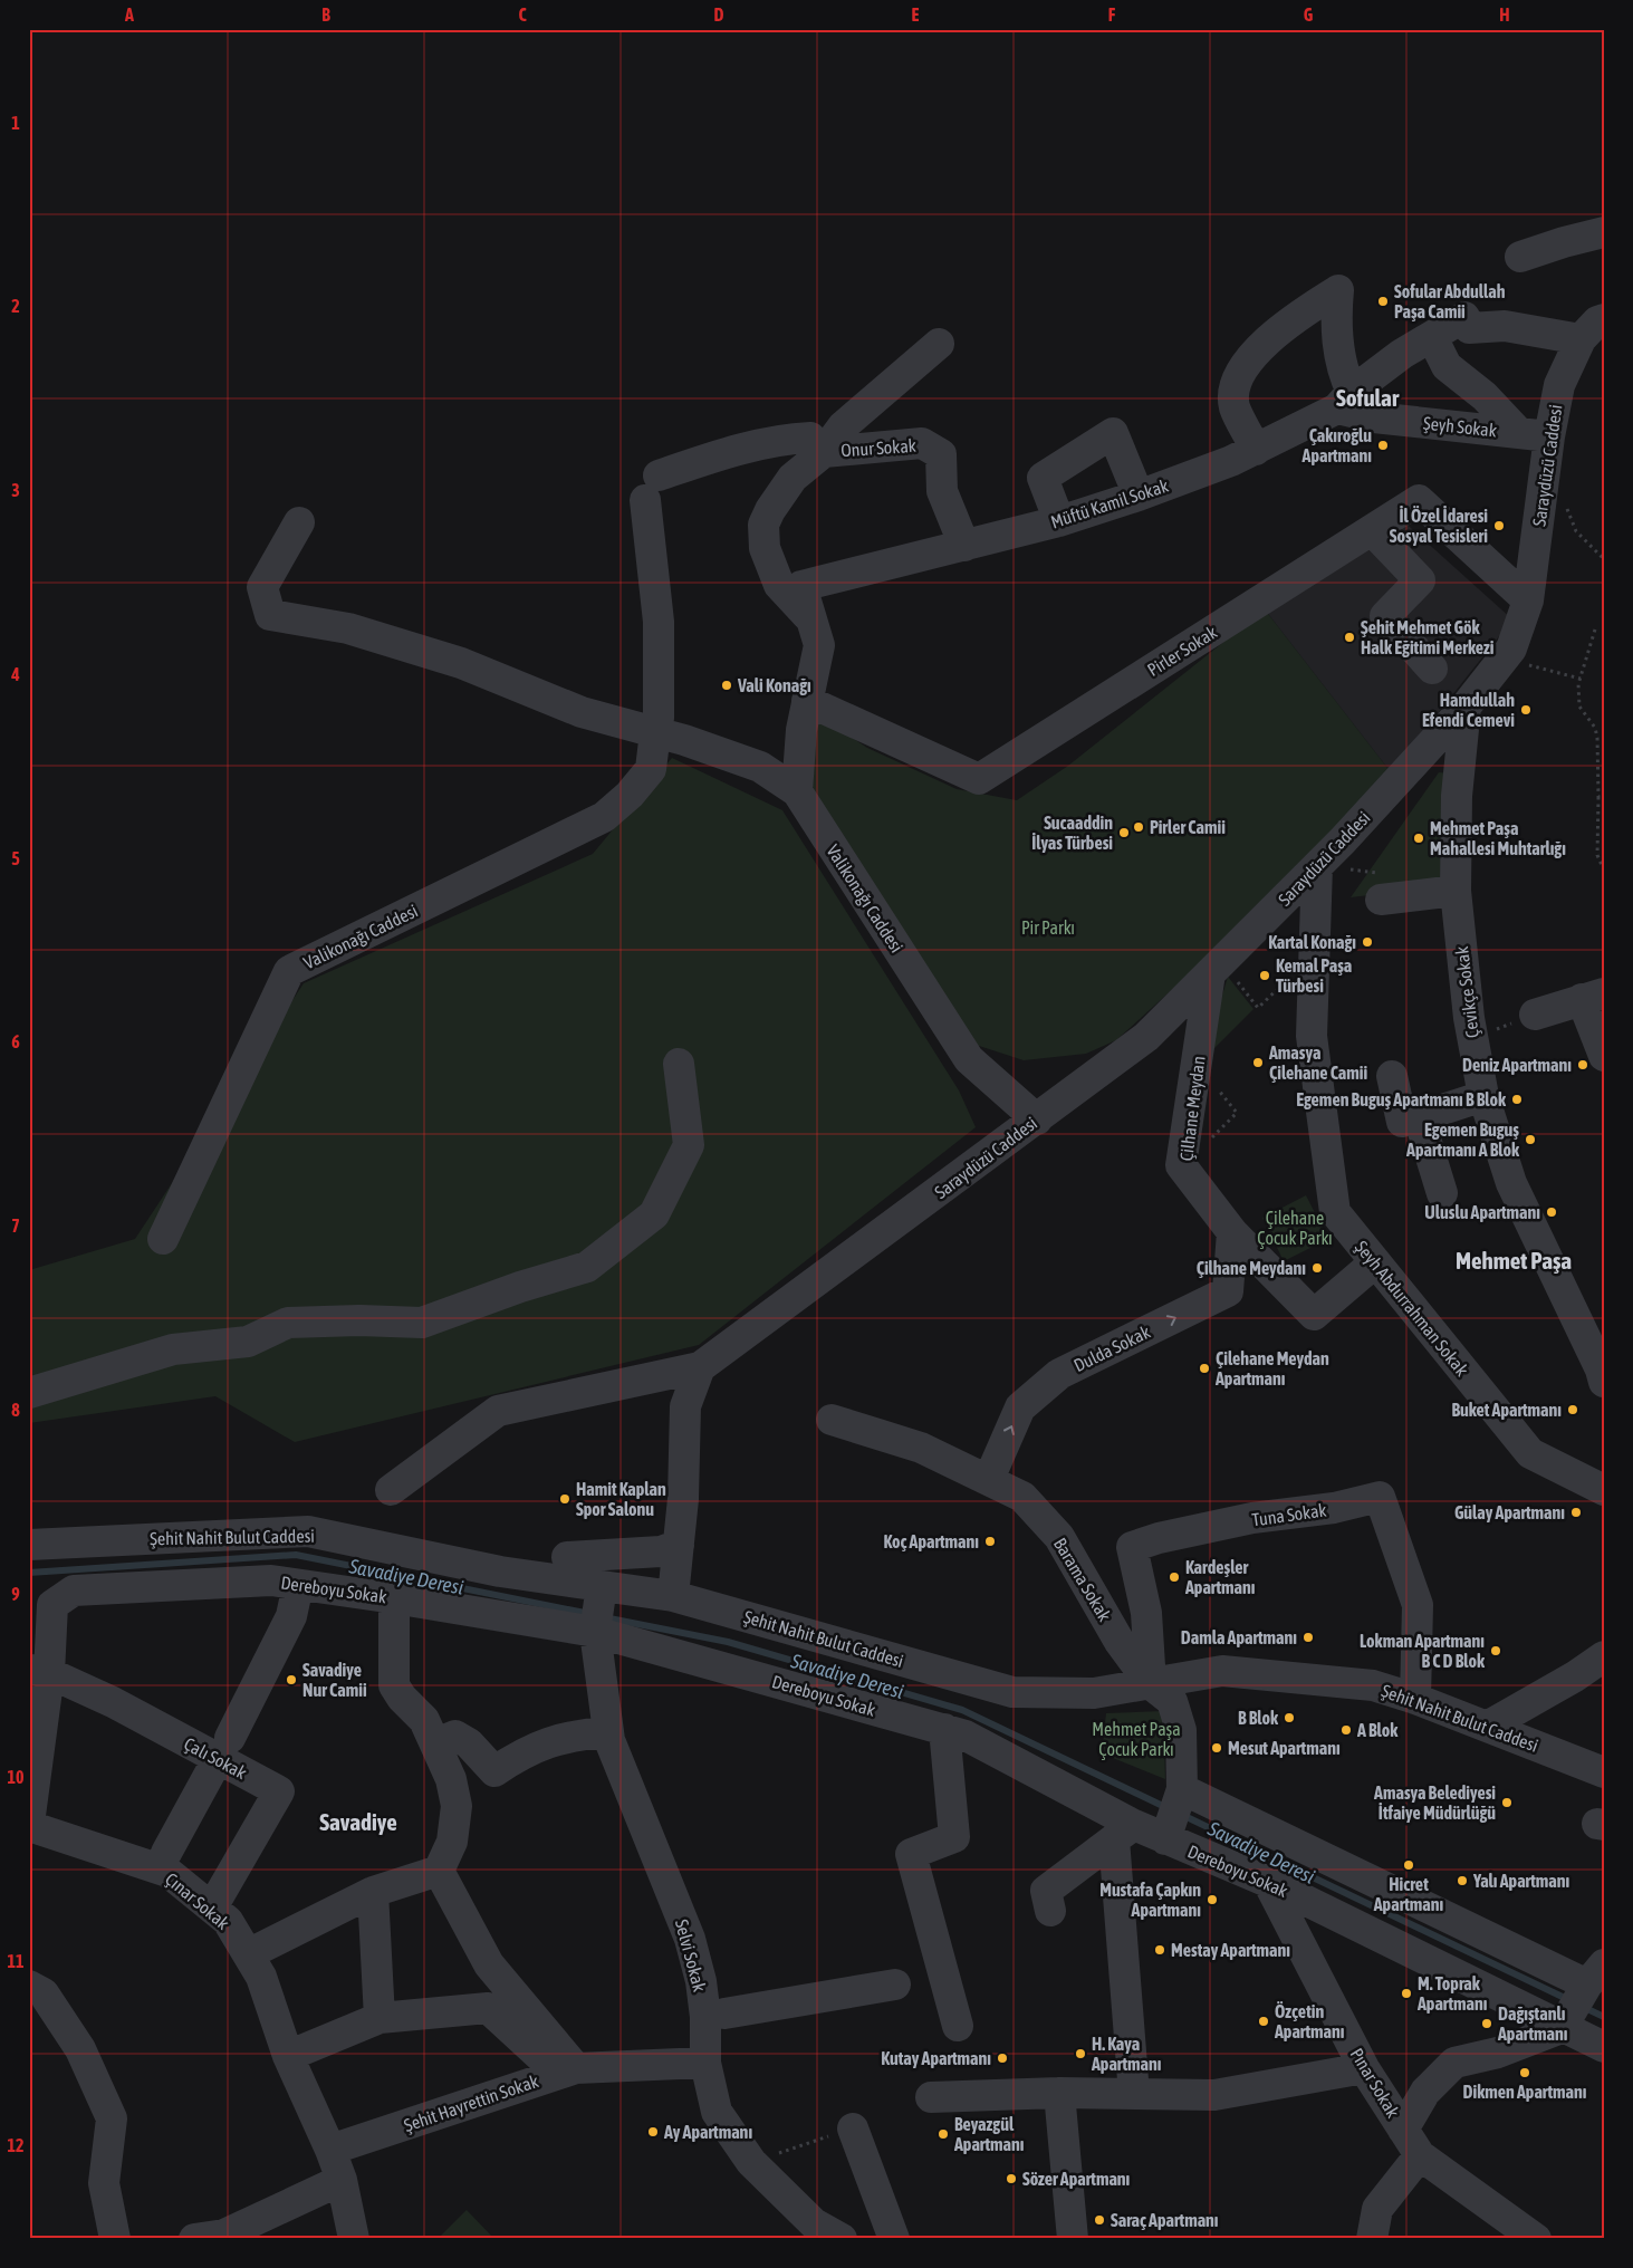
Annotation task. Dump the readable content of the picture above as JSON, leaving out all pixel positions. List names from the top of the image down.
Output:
{
  "streets": {
    "street": [
      "Şeyh Sokak",
      "Onur Sokak",
      "Saraydüzü Caddesi",
      "Müftü Kamil Sokak",
      "Pirler Sokak",
      "Valikonağı Caddesi",
      "Çevikçe Sokak",
      "Çilhane Meydan",
      "Şeyh Abdurrahman Sokak",
      "Dulda Sokak",
      "Tuna Sokak",
      "Şehit Nahit Bulut Caddesi",
      "Barama Sokak",
      "Dereboyu Sokak",
      "Çalı Sokak",
      "Çınar Sokak",
      "Selvi Sokak",
      "Pınar Sokak",
      "Şehit Hayrettin Sokak"
    ]
  },
  "crossings": [
    ["Şeyh Sokak", "Saraydüzü Caddesi"],
    ["Şeyh Sokak", "Müftü Kamil Sokak"],
    ["Onur Sokak", "Müftü Kamil Sokak"],
    ["Saraydüzü Caddesi", "Müftü Kamil Sokak"],
    ["Saraydüzü Caddesi", "Pirler Sokak"],
    ["Saraydüzü Caddesi", "Valikonağı Caddesi"],
    ["Saraydüzü Caddesi", "Çevikçe Sokak"],
    ["Saraydüzü Caddesi", "Çilhane Meydan"],
    ["Saraydüzü Caddesi", "Şeyh Abdurrahman Sokak"],
    ["Müftü Kamil Sokak", "Pirler Sokak"],
    ["Müftü Kamil Sokak", "Valikonağı Caddesi"],
    ["Çilhane Meydan", "Şeyh Abdurrahman Sokak"],
    ["Çilhane Meydan", "Dulda Sokak"],
    ["Dulda Sokak", "Barama Sokak"],
    ["Tuna Sokak", "Şehit Nahit Bulut Caddesi"],
    ["Tuna Sokak", "Barama Sokak"],
    ["Şehit Nahit Bulut Caddesi", "Barama Sokak"],
    ["Şehit Nahit Bulut Caddesi", "Selvi Sokak"],
    ["Dereboyu Sokak", "Çalı Sokak"],
    ["Dereboyu Sokak", "Selvi Sokak"],
    ["Dereboyu Sokak", "Pınar Sokak"],
    ["Çalı Sokak", "Çınar Sokak"],
    ["Çınar Sokak", "Şehit Hayrettin Sokak"],
    ["Selvi Sokak", "Şehit Hayrettin Sokak"]
  ],
  "one_way": ["Dulda Sokak"],
  "districts": ["Sofular", "Mehmet Paşa", "Savadiye"],
  "water": ["Savadiye Deresi"],
  "parks": ["Pir Parkı", "Çilehane Çocuk Parkı", "Mehmet Paşa Çocuk Parkı"],
  "places": [
    "Sofular Abdullah Paşa Camii",
    "Çakıroğlu Apartmanı",
    "İl Özel İdaresi Sosyal Tesisleri",
    "Şehit Mehmet Gök Halk Eğitimi Merkezi",
    "Vali Konağı",
    "Hamdullah Efendi Cemevi",
    "Pirler Camii",
    "Sucaaddin İlyas Türbesi",
    "Mehmet Paşa Mahallesi Muhtarlığı",
    "Kartal Konağı",
    "Kemal Paşa Türbesi",
    "Amasya Çilehane Camii",
    "Deniz Apartmanı",
    "Egemen Buguş Apartmanı B Blok",
    "Egemen Buguş Apartmanı A Blok",
    "Uluslu Apartmanı",
    "Çilhane Meydanı",
    "Çilehane Meydan Apartmanı",
    "Buket Apartmanı",
    "Hamit Kaplan Spor Salonu",
    "Gülay Apartmanı",
    "Koç Apartmanı",
    "Kardeşler Apartmanı",
    "Damla Apartmanı",
    "Lokman Apartmanı B C D Blok",
    "Savadiye Nur Camii",
    "B Blok",
    "A Blok",
    "Mesut Apartmanı",
    "Amasya Belediyesi İtfaiye Müdürlüğü",
    "Hicret Apartmanı",
    "Yalı Apartmanı",
    "Mustafa Çapkın Apartmanı",
    "Mestay Apartmanı",
    "M. Toprak Apartmanı",
    "Özçetin Apartmanı",
    "Dağıştanlı Apartmanı",
    "H. Kaya Apartmanı",
    "Kutay Apartmanı",
    "Dikmen Apartmanı",
    "Ay Apartmanı",
    "Beyazgül Apartmanı",
    "Sözer Apartmanı",
    "Saraç Apartmanı"
  ],
  "grid": {
    "columns": [
      "A",
      "B",
      "C",
      "D",
      "E",
      "F",
      "G",
      "H"
    ],
    "rows": [
      "1",
      "2",
      "3",
      "4",
      "5",
      "6",
      "7",
      "8",
      "9",
      "10",
      "11",
      "12"
    ]
  }
}
